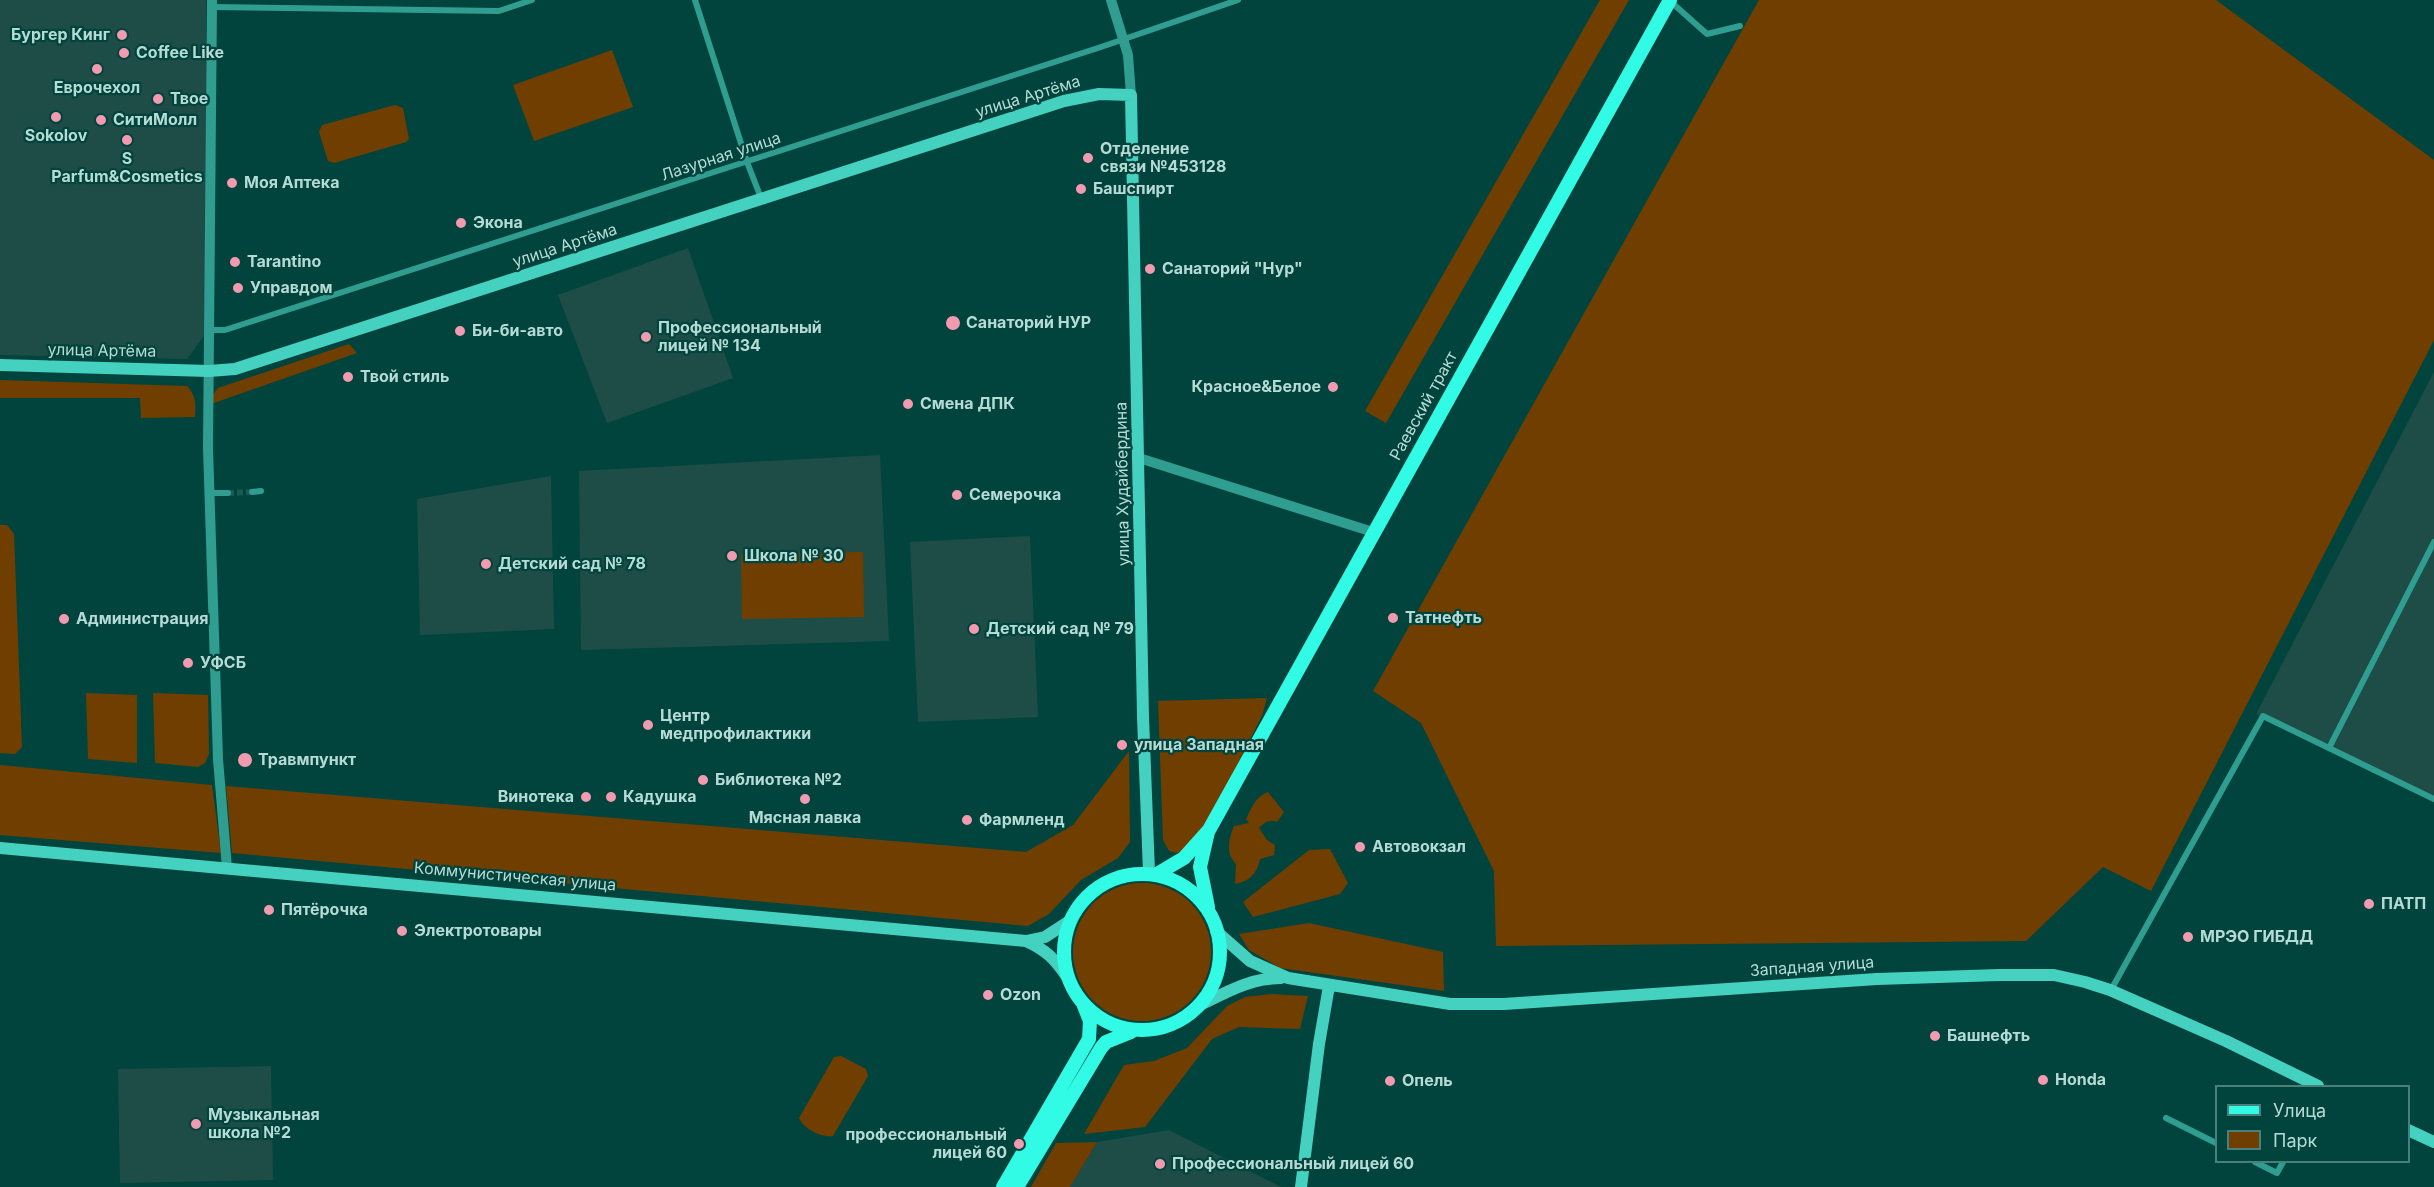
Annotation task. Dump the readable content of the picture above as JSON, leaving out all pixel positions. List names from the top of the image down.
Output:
{
  "streets": {
    "main road": [
      "улица Артёма",
      "Раевский тракт",
      "улица Худайбердина",
      "Коммунистическая улица",
      "Западная улица"
    ],
    "street": ["Лазурная улица"]
  },
  "crossings": [
    ["улица Артёма", "улица Худайбердина"],
    ["Раевский тракт", "улица Худайбердина"],
    ["Раевский тракт", "Коммунистическая улица"],
    ["Раевский тракт", "Западная улица"],
    ["улица Худайбердина", "Коммунистическая улица"],
    ["улица Худайбердина", "Западная улица"],
    ["Коммунистическая улица", "Западная улица"]
  ],
  "places": [
    "Бургер Кинг",
    "Coffee Like",
    "Еврочехол",
    "Твое",
    "Sokolov",
    "СитиМолл",
    "S Parfum&Cosmetics",
    "Отделение связи №453128",
    "Моя Аптека",
    "Башспирт",
    "Экона",
    "Tarantino",
    "Санаторий \"Нур\"",
    "Управдом",
    "Санаторий НУР",
    "Би-би-авто",
    "Профессиональный лицей № 134",
    "Твой стиль",
    "Красное&Белое",
    "Смена ДПК",
    "Семерочка",
    "Школа № 30",
    "Детский сад № 78",
    "Татнефть",
    "Администрация",
    "Детский сад № 79",
    "УФСБ",
    "Центр медпрофилактики",
    "улица Западная",
    "Травмпункт",
    "Библиотека №2",
    "Винотека",
    "Кадушка",
    "Мясная лавка",
    "Фармленд",
    "Автовокзал",
    "ПАТП",
    "Пятёрочка",
    "Электротовары",
    "МРЭО ГИБДД",
    "Ozon",
    "Башнефть",
    "Honda",
    "Опель",
    "Музыкальная школа №2",
    "профессиональный лицей 60",
    "Профессиональный лицей 60"
  ],
  "legend": ["Улица", "Парк"]
}
